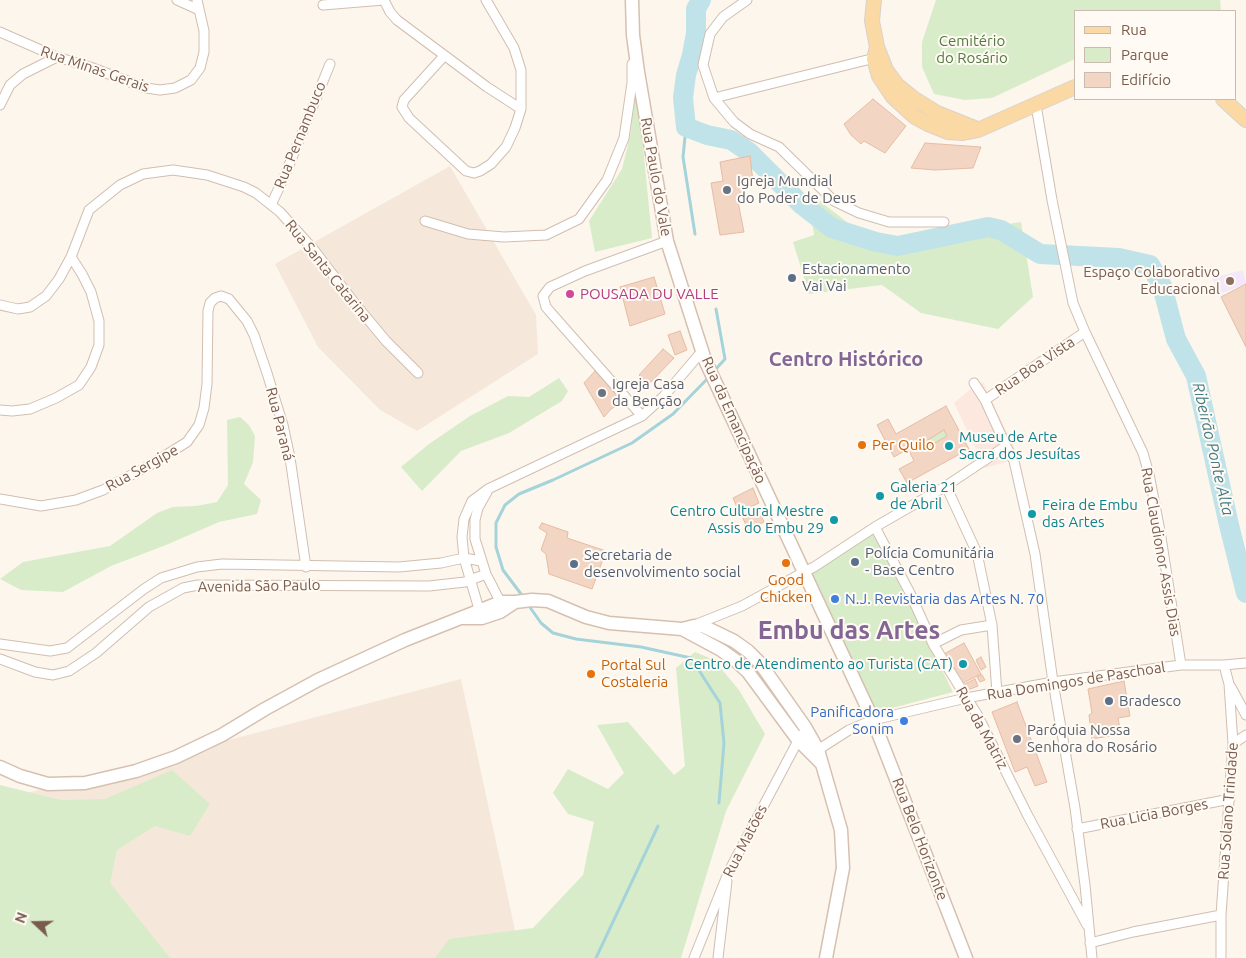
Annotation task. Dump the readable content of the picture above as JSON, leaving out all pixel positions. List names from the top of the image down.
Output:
{
  "streets": {
    "main road": ["Rua Paulo do Vale", "Rua da Emancipação", "Rua Belo Horizonte"],
    "street": [
      "Rua Minas Gerais",
      "Rua Pernambuco",
      "Rua Santa Catarina",
      "Rua Boa Vista",
      "Rua Paraná",
      "Rua Sergipe",
      "Rua Claudionor Assis Dias",
      "Avenida São Paulo",
      "Rua Domingos de Paschoal",
      "Rua da Matriz",
      "Rua Solano Trindade",
      "Rua Licia Borges",
      "Rua Matões"
    ]
  },
  "crossings": [
    ["Rua Pernambuco", "Rua Santa Catarina"],
    ["Rua Paulo do Vale", "Rua da Emancipação"],
    ["Rua Boa Vista", "Rua Claudionor Assis Dias"],
    ["Rua da Emancipação", "Rua Domingos de Paschoal"],
    ["Rua da Emancipação", "Rua Belo Horizonte"],
    ["Rua Paraná", "Rua Sergipe"],
    ["Rua Paraná", "Avenida São Paulo"],
    ["Rua Claudionor Assis Dias", "Rua Domingos de Paschoal"],
    ["Rua Domingos de Paschoal", "Rua da Matriz"],
    ["Rua Domingos de Paschoal", "Rua Solano Trindade"],
    ["Rua Domingos de Paschoal", "Rua Belo Horizonte"],
    ["Rua Domingos de Paschoal", "Rua Matões"],
    ["Rua Solano Trindade", "Rua Licia Borges"]
  ],
  "districts": ["Centro Histórico", "Embu das Artes"],
  "water": ["Ribeirão Ponte Alta"],
  "parks": ["Cemitério do Rosário"],
  "places": [
    "Igreja Mundial do Poder de Deus",
    "Estacionamento Vai Vai",
    "Espaço Colaborativo Educacional",
    "POUSADA DU VALLE",
    "Igreja Casa da Benção",
    "Per Quilo",
    "Museu de Arte Sacra dos Jesuítas",
    "Galeria 21 de Abril",
    "Feira de Embu das Artes",
    "Centro Cultural Mestre Assis do Embu 29",
    "Polícia Comunitária - Base Centro",
    "Good Chicken",
    "Secretaria de desenvolvimento social",
    "N.J. Revistaria das Artes N. 70",
    "Centro de Atendimento ao Turista (CAT)",
    "Portal Sul Costaleria",
    "Bradesco",
    "Panificadora Sonim",
    "Paróquia Nossa Senhora do Rosário"
  ],
  "legend": ["Rua", "Parque", "Edifício"],
  "north": "left"
}
